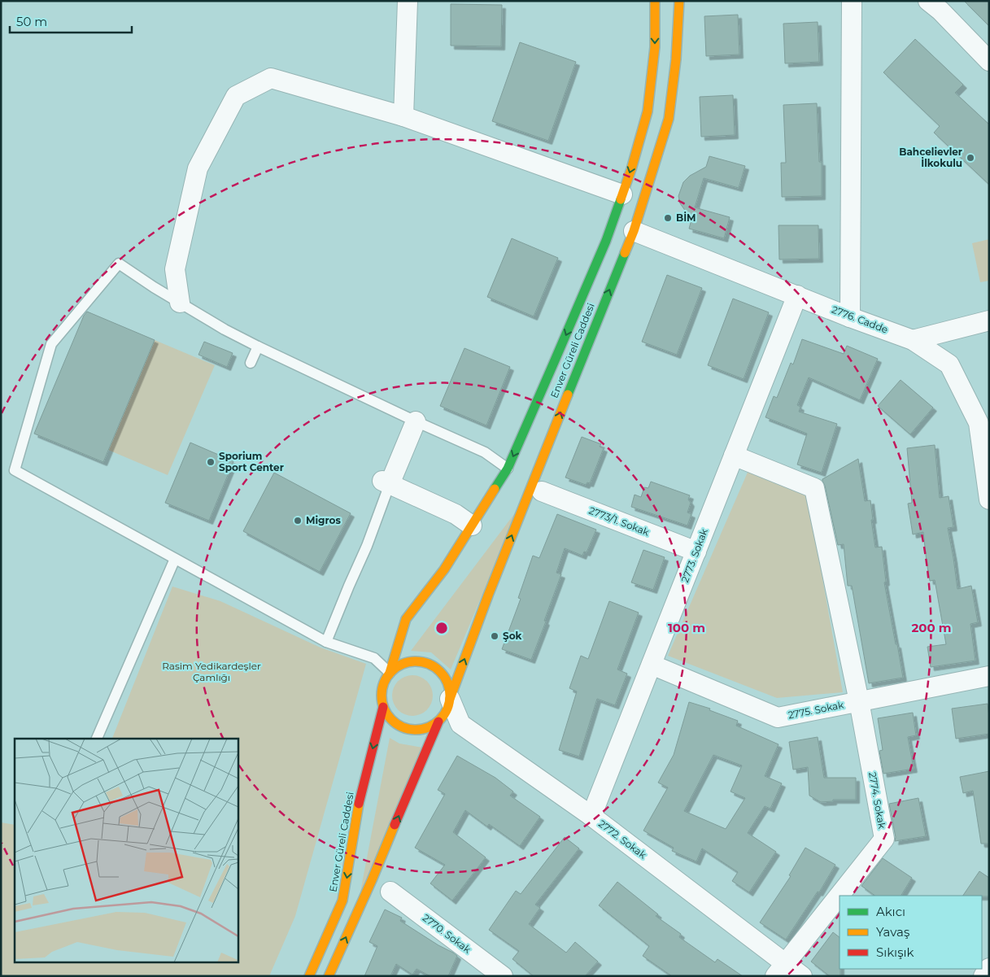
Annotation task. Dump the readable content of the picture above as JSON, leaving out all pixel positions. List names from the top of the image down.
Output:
{
  "streets": {
    "main road": ["Enver Güreli Caddesi"],
    "street": [
      "2776. Cadde",
      "2773/1. Sokak",
      "2773. Sokak",
      "2775. Sokak",
      "2774. Sokak",
      "2772. Sokak",
      "2770. Sokak"
    ]
  },
  "crossings": [
    ["2776. Cadde", "Enver Güreli Caddesi"],
    ["2776. Cadde", "2773. Sokak"],
    ["2773/1. Sokak", "2773. Sokak"],
    ["2773. Sokak", "2775. Sokak"],
    ["2773. Sokak", "2774. Sokak"],
    ["2773. Sokak", "2772. Sokak"],
    ["2775. Sokak", "2774. Sokak"],
    ["2774. Sokak", "2772. Sokak"]
  ],
  "parks": ["Rasim Yedikardeşler Çamlığı"],
  "places": [
    "Bahçelievler İlkokulu",
    "BİM",
    "Sporium Sport Center",
    "Migros",
    "Şok"
  ],
  "legend": ["Akıcı", "Yavaş", "Sıkışık"],
  "scale_bar": "50 m",
  "rings": ["100 m", "200 m"]
}
